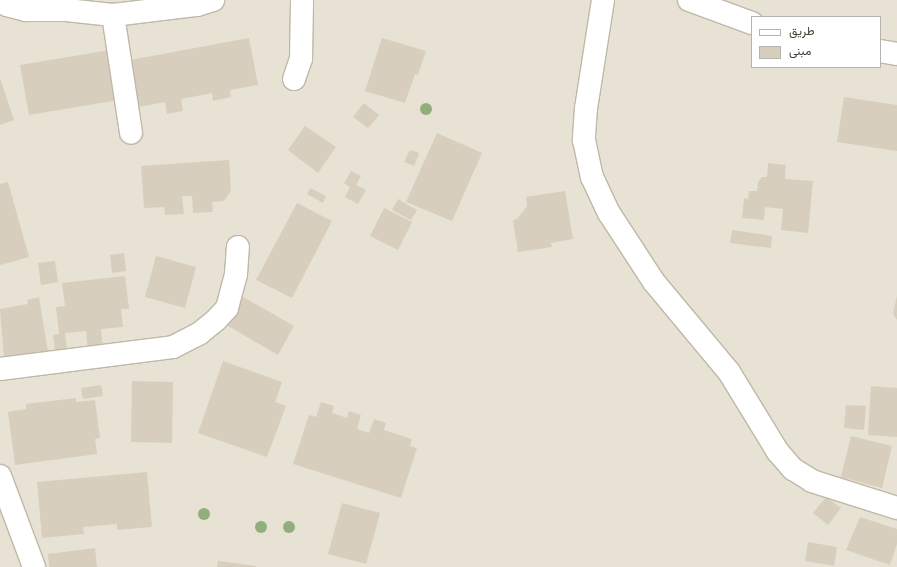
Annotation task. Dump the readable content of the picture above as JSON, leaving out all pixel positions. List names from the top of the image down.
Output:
{
  "legend": ["طريق", "مبنى"]
}
